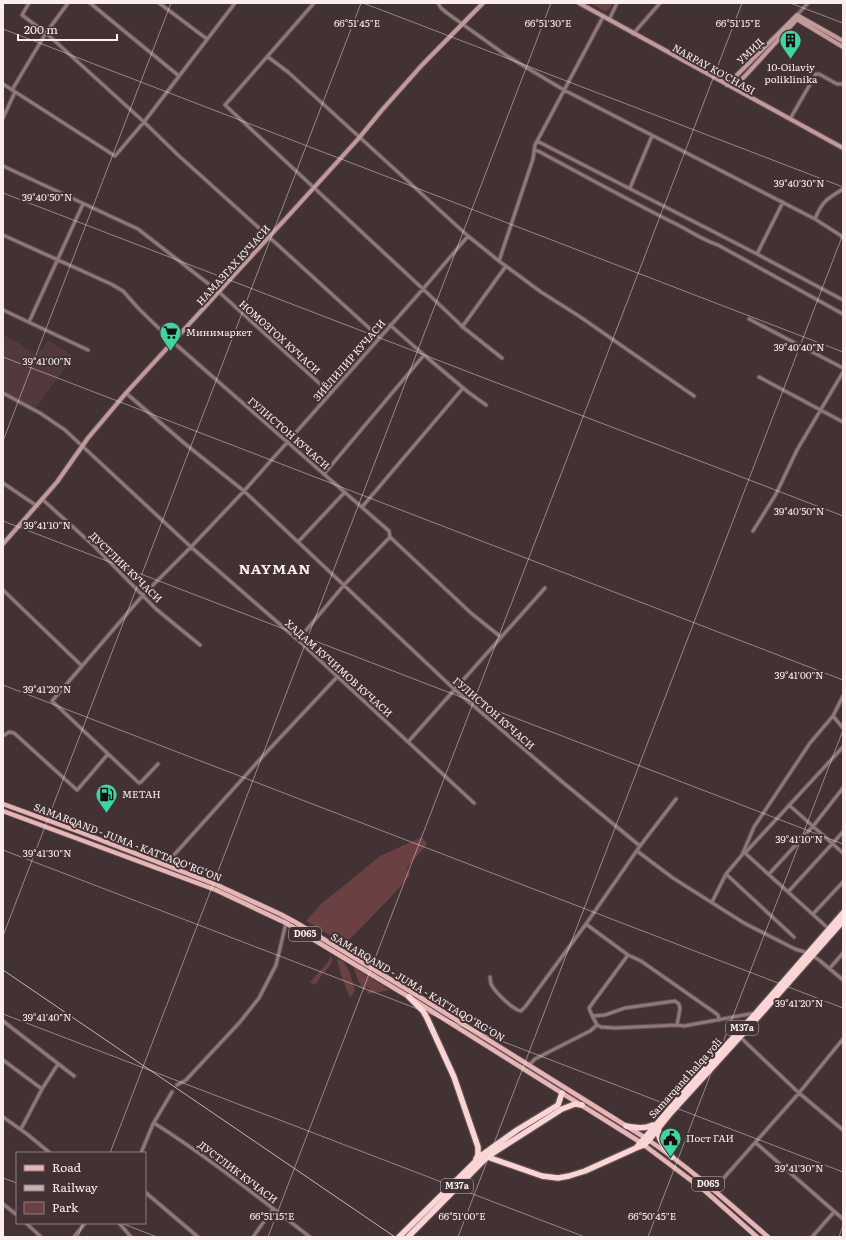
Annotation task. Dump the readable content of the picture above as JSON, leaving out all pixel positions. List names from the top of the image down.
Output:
{
  "streets": {
    "highway": ["M37a", "Samarqand halqa yoʻli"],
    "main road": ["SAMARQAND - JUMA - KATTAQO‘RG‘ON", "D065"],
    "street": [
      "УМИД",
      "NARPAY KO'CHASI",
      "НАМАЗГАХ КУЧАСИ",
      "НОМОЗГОХ КУЧАСИ",
      "ЗИЁЛИЛИР КУЧАСИ",
      "ГУЛИСТОН КУЧАСИ",
      "ДУСТЛИК КУЧАСИ",
      "ХАДАМ КУЧИМОВ КУЧАСИ"
    ]
  },
  "crossings": [
    ["УМИД", "NARPAY KO'CHASI"],
    ["НАМАЗГАХ КУЧАСИ", "НОМОЗГОХ КУЧАСИ"],
    ["НАМАЗГАХ КУЧАСИ", "ГУЛИСТОН КУЧАСИ"],
    ["НАМАЗГАХ КУЧАСИ", "ДУСТЛИК КУЧАСИ"],
    ["НАМАЗГАХ КУЧАСИ", "ХАДАМ КУЧИМОВ КУЧАСИ"],
    ["НОМОЗГОХ КУЧАСИ", "ЗИЁЛИЛИР КУЧАСИ"],
    ["ЗИЁЛИЛИР КУЧАСИ", "ГУЛИСТОН КУЧАСИ"],
    ["ЗИЁЛИЛИР КУЧАСИ", "ДУСТЛИК КУЧАСИ"],
    ["ЗИЁЛИЛИР КУЧАСИ", "ХАДАМ КУЧИМОВ КУЧАСИ"],
    ["SAMARQAND - JUMA - KATTAQO‘RG‘ON", "M37a"],
    ["SAMARQAND - JUMA - KATTAQO‘RG‘ON", "Samarqand halqa yoʻli"]
  ],
  "districts": ["NAYMAN"],
  "places": {
    "building": ["10-Oilaviy poliklinika"],
    "supermarket": ["Минимаркет"],
    "fuel station": ["МЕТАН"],
    "public building": ["Пост ГАИ"]
  },
  "legend": ["Road", "Railway", "Park"],
  "scale_bar": "200 m",
  "coordinates": [
    "66°51'30\"E",
    "66°51'15\"E",
    "66°51'45\"E",
    "39°40'30\"N",
    "39°40'50\"N",
    "39°40'40\"N",
    "39°41'00\"N",
    "39°41'10\"N",
    "39°41'20\"N",
    "39°41'30\"N",
    "39°41'40\"N",
    "66°51'00\"E",
    "66°50'45\"E"
  ]
}
